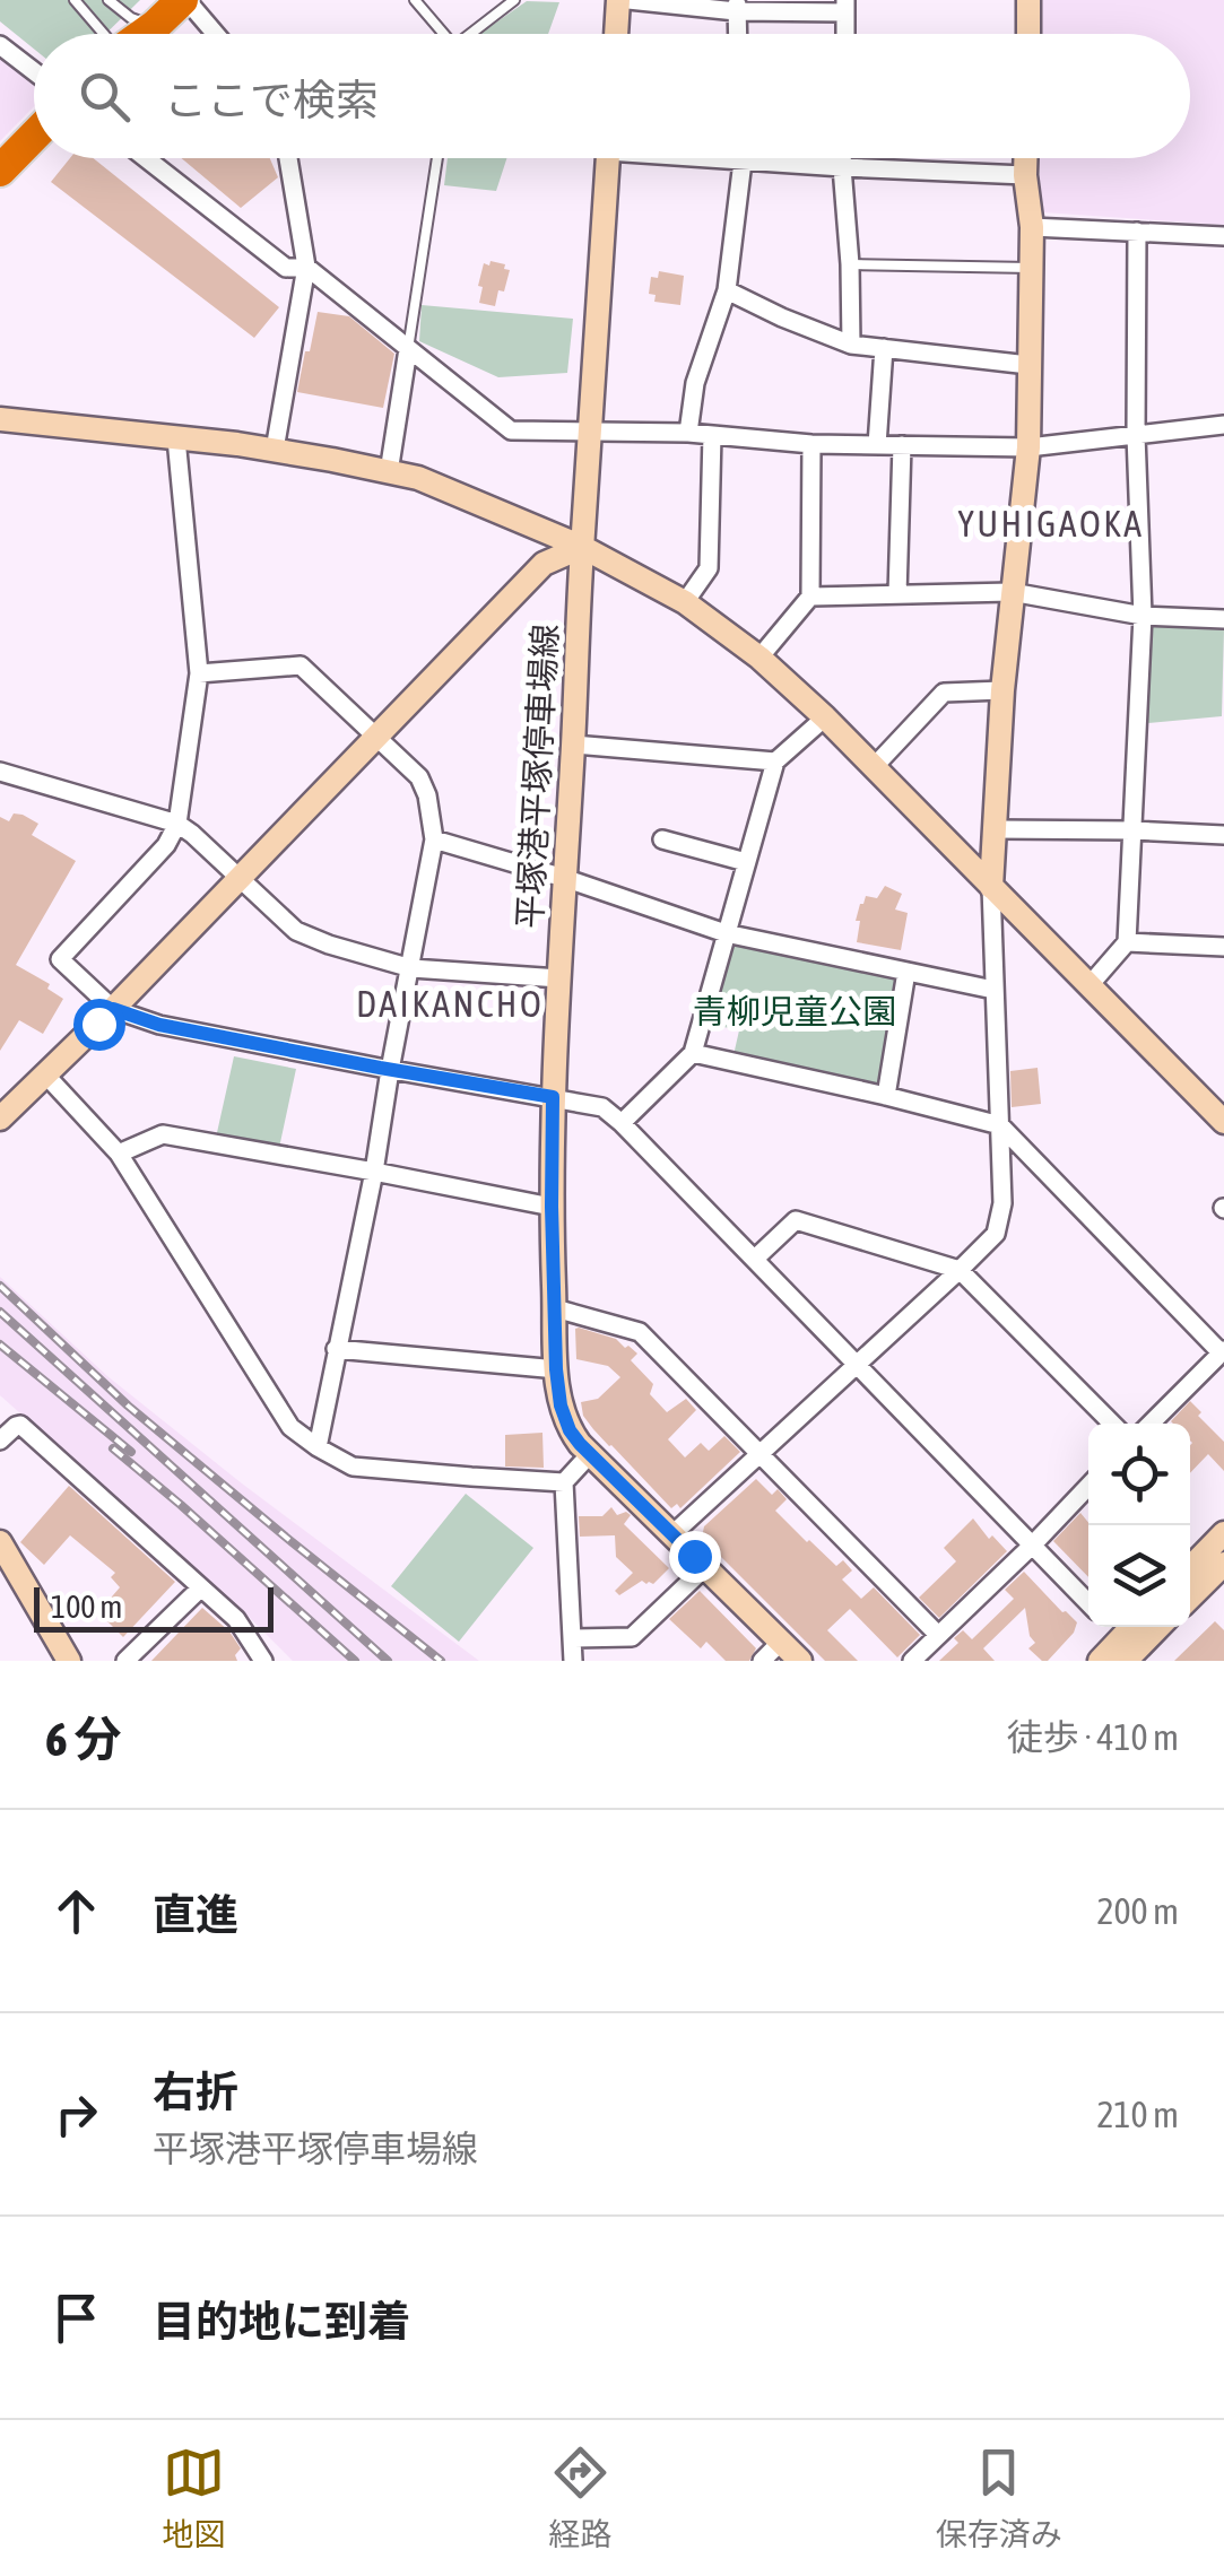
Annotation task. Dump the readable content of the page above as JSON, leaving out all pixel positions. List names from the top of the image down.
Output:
{
  "streets": {
    "street": ["平塚港平塚停車場線"]
  },
  "districts": ["YUHIGAOKA", "DAIKANCHO"],
  "parks": ["青柳児童公園"],
  "scale_bar": "100 m",
  "page": {
    "search": "ここで検索",
    "scale": "100 m",
    "heading": ["6 分", "徒歩 · 410 m"],
    "list": [
      ["直進", "200 m"],
      ["右折", "平塚港平塚停車場線", "210 m"],
      "目的地に到着"
    ],
    "nav": ["地図", "経路", "保存済み"]
  }
}
